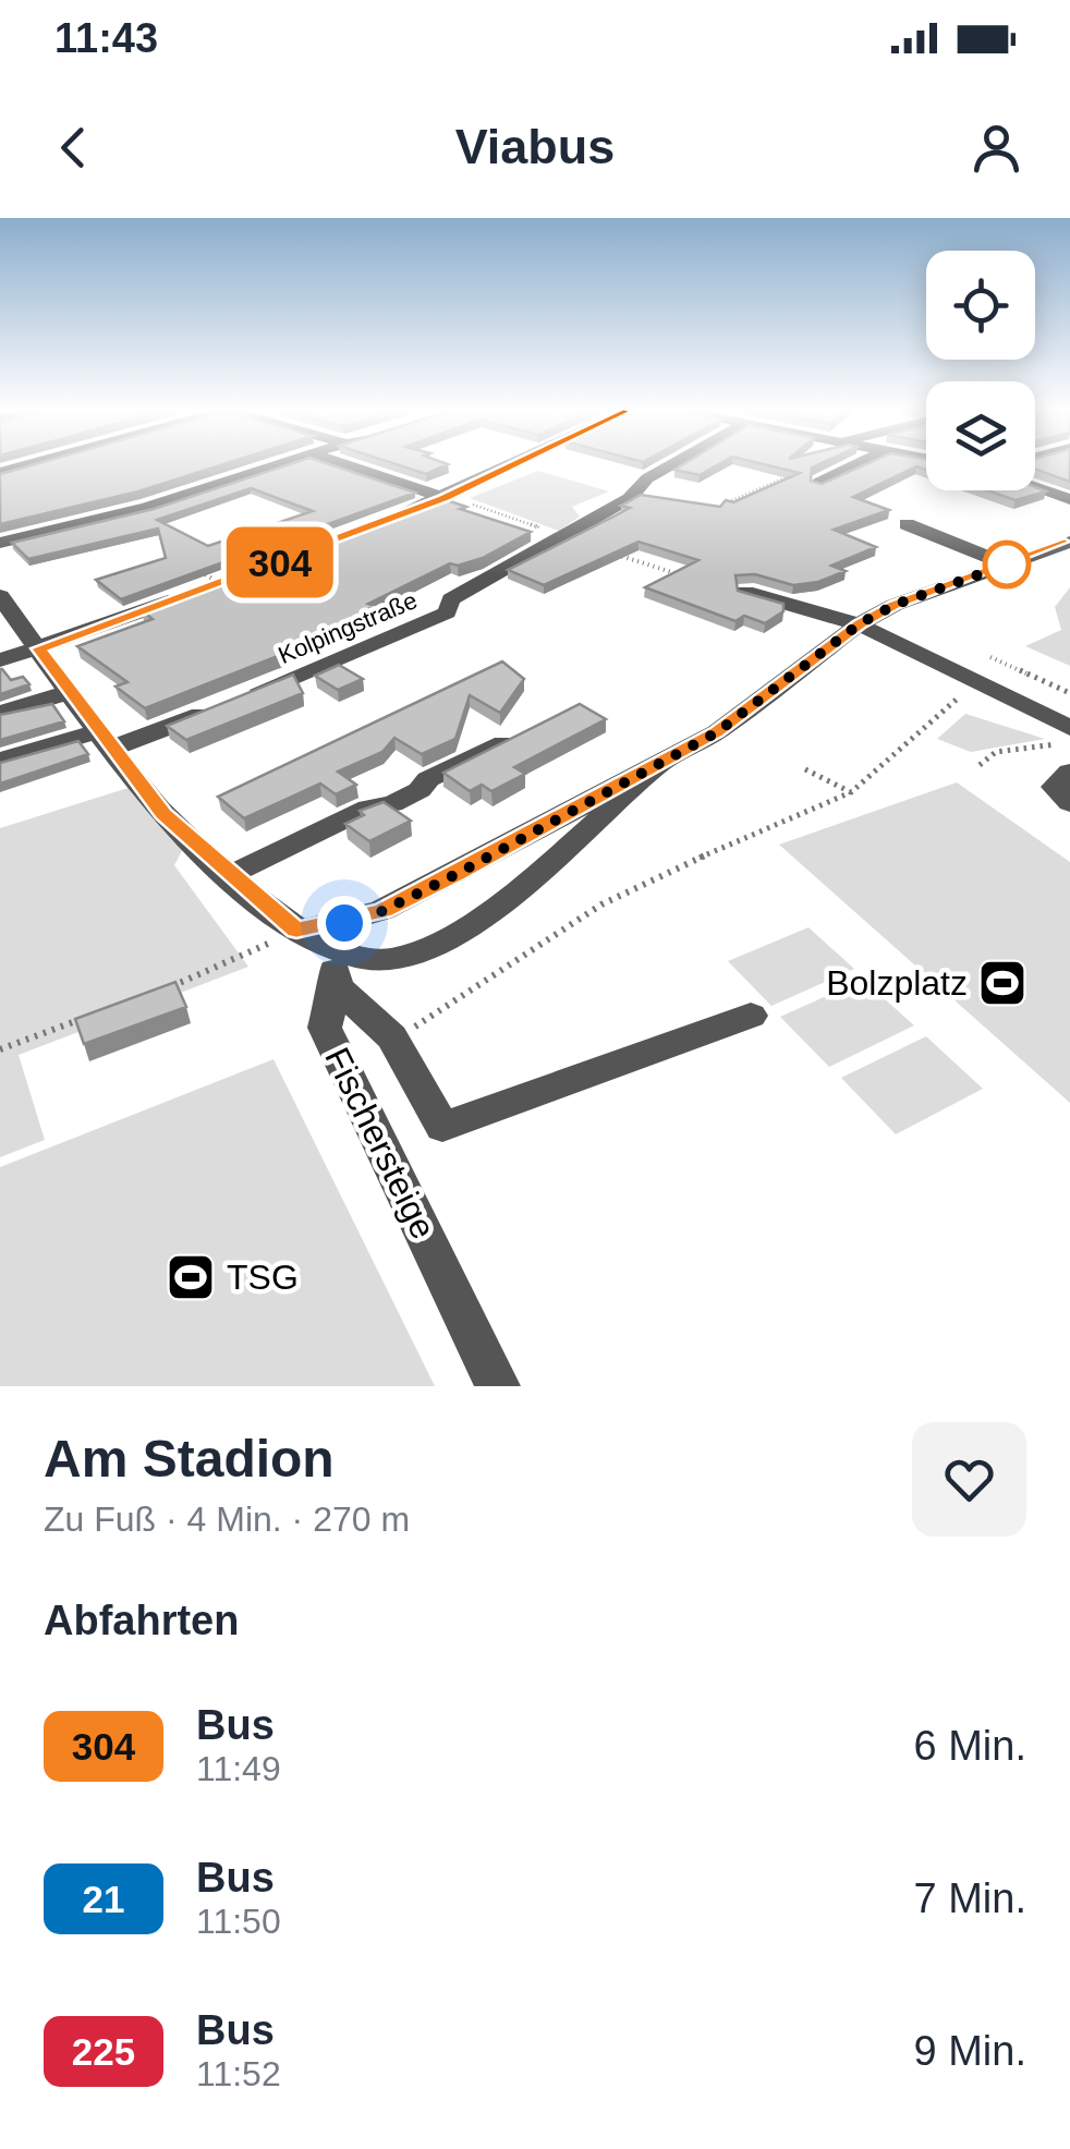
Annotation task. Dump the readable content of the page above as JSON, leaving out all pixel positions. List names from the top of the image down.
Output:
{
  "streets": {
    "street": ["Kolpingstraße", "Fischersteige"]
  },
  "places": {
    "sports": ["Bolzplatz", "TSG"]
  },
  "lines": ["bus line 304"],
  "page": {
    "status": "11:43",
    "header": "Viabus",
    "on_map": "304",
    "heading": [
      ["Am Stadion", "Zu Fuß · 4 Min. · 270 m"],
      "Abfahrten"
    ],
    "list": [
      {
        "mark": "304",
        "name": "Bus",
        "note": "11:49",
        "value": "6 Min."
      },
      {
        "mark": "21",
        "name": "Bus",
        "note": "11:50",
        "value": "7 Min."
      },
      {
        "mark": "225",
        "name": "Bus",
        "note": "11:52",
        "value": "9 Min."
      }
    ]
  }
}
